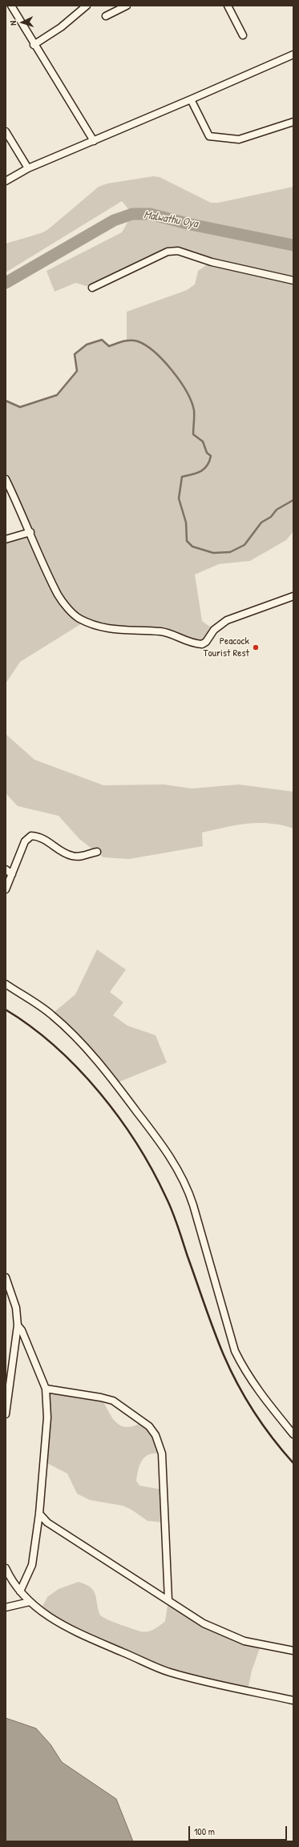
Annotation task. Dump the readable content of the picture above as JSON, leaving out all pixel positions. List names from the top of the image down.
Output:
{
  "water": ["Malwathu Oya"],
  "places": ["Peacock Tourist Rest"],
  "scale_bar": "100 m",
  "north": "left"
}
